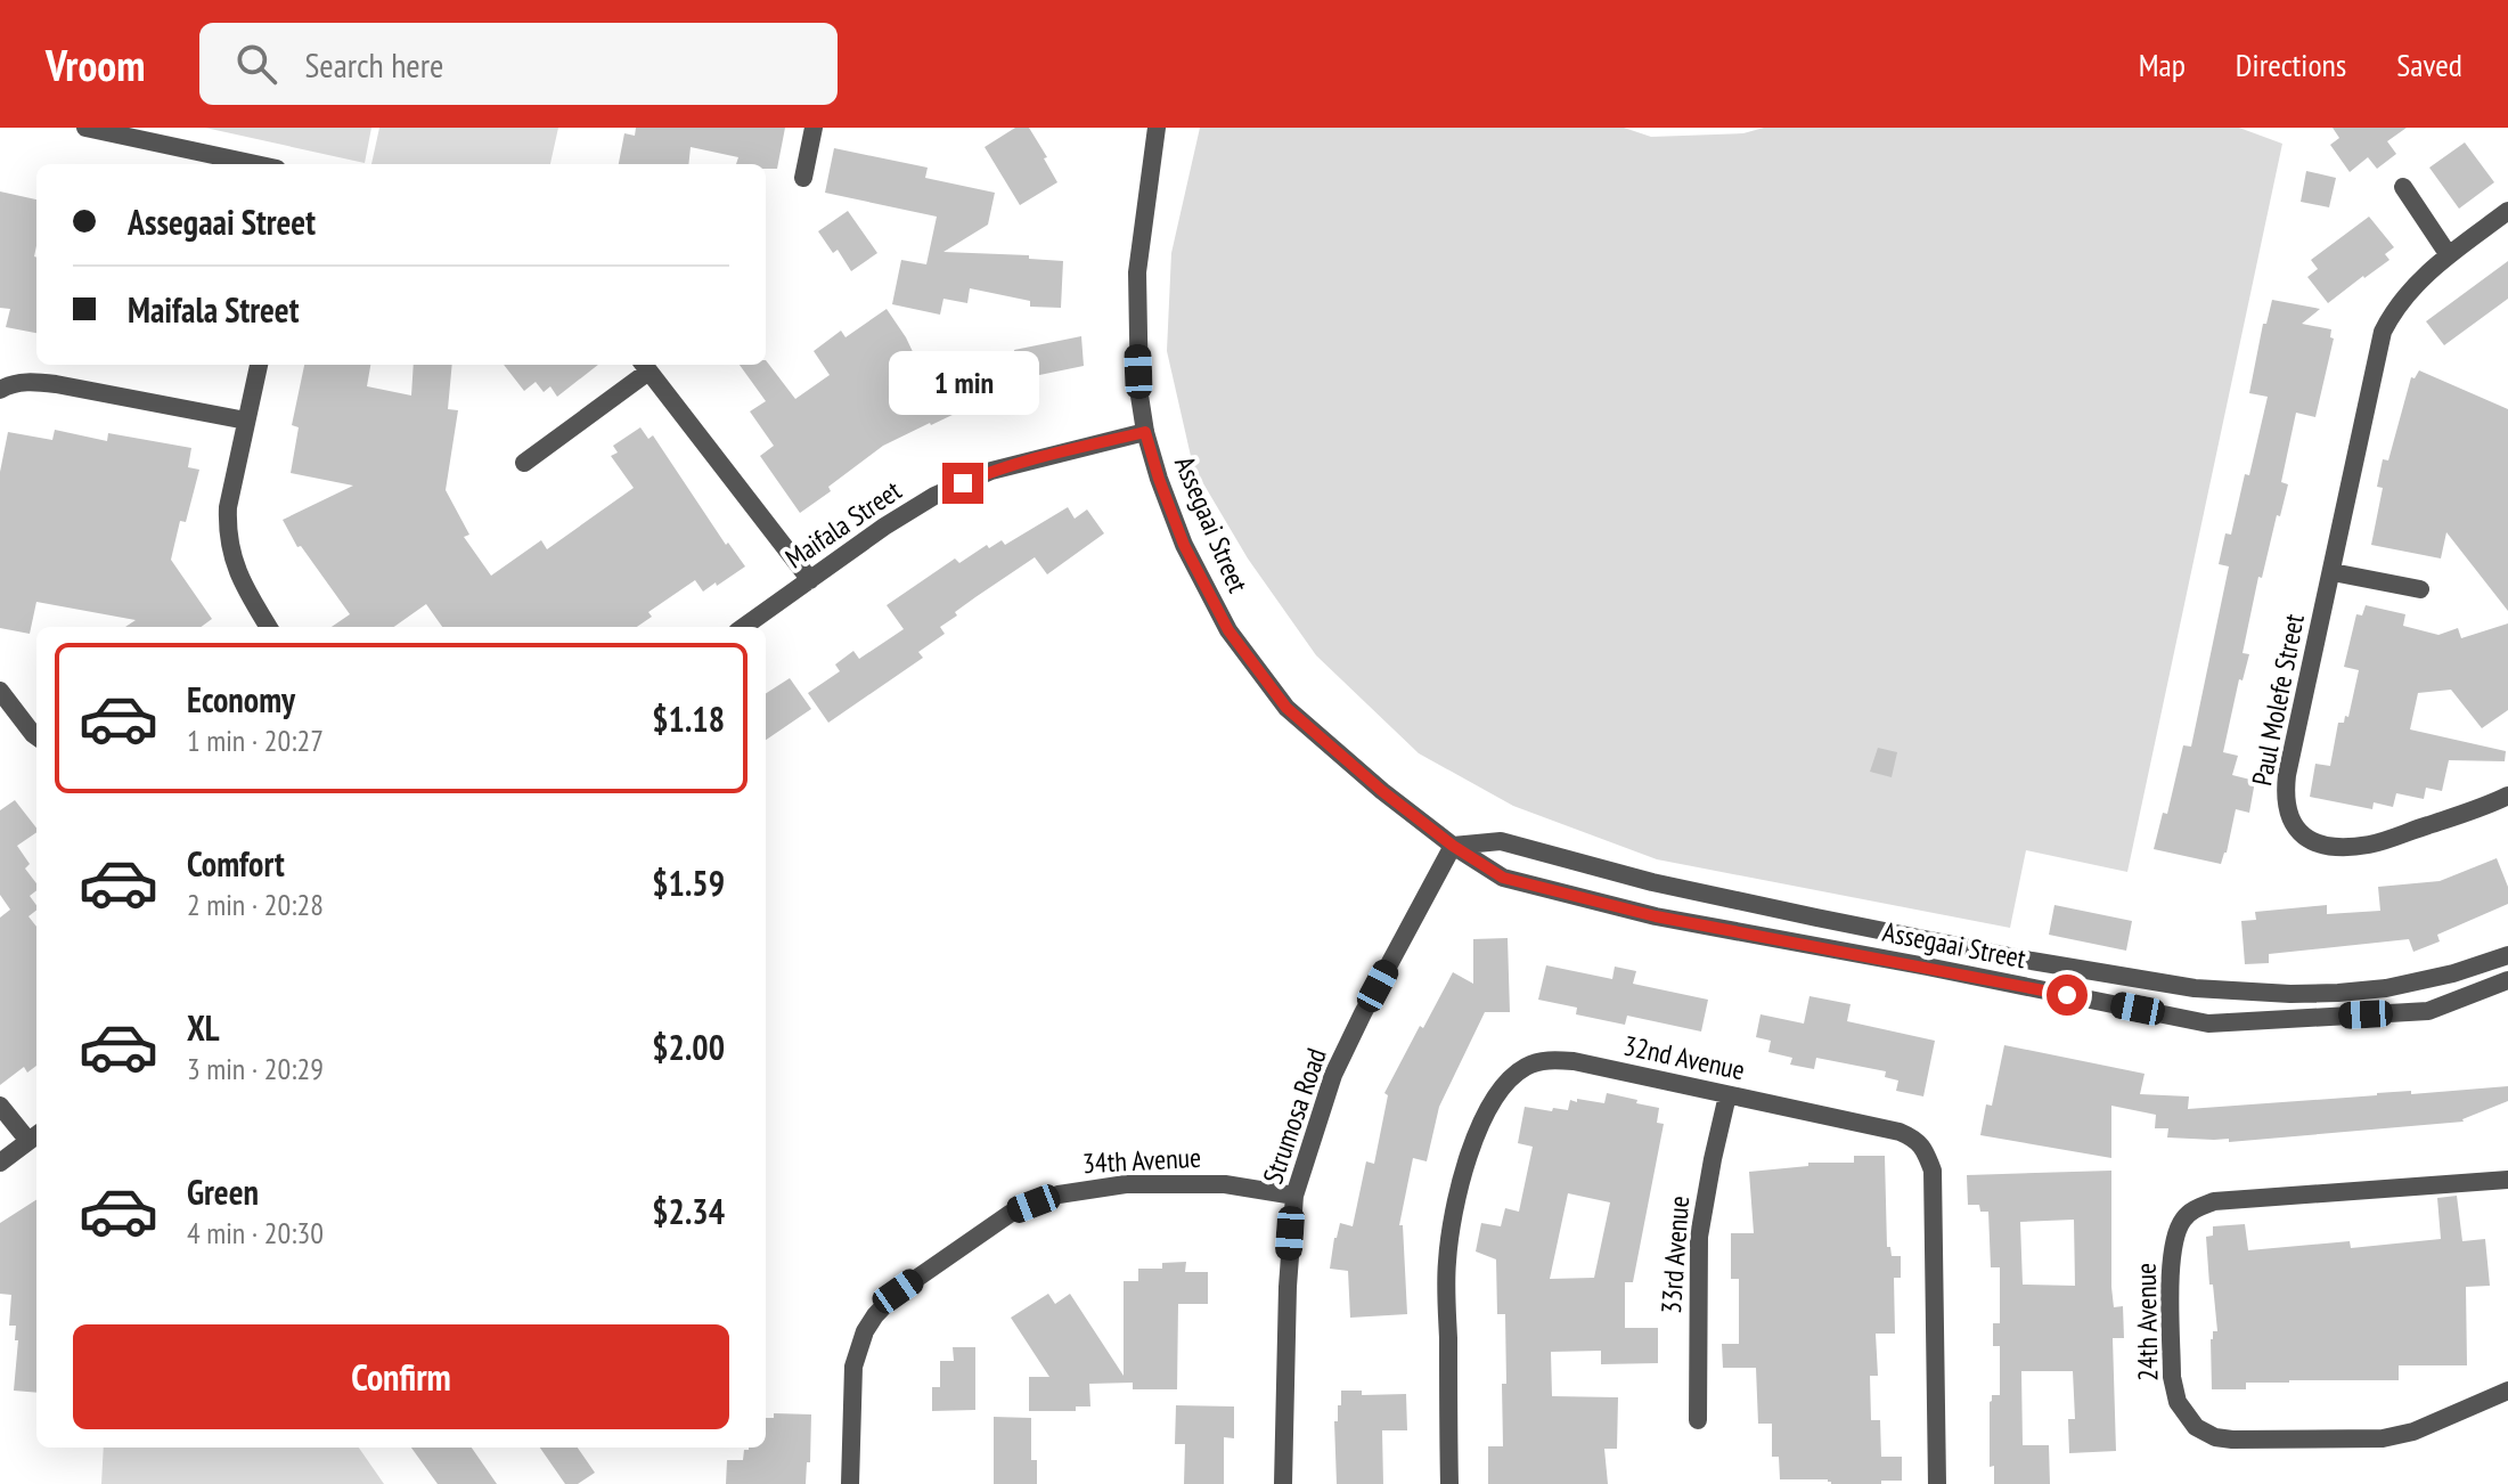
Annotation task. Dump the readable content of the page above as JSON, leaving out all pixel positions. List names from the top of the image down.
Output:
{
  "streets": {
    "street": [
      "Maifala Street",
      "Assegaai Street",
      "Paul Molefe Street",
      "32nd Avenue",
      "Strumosa Road",
      "34th Avenue",
      "33rd Avenue",
      "24th Avenue"
    ]
  },
  "crossings": [
    ["Maifala Street", "Assegaai Street"],
    ["Assegaai Street", "Strumosa Road"],
    ["32nd Avenue", "33rd Avenue"],
    ["Strumosa Road", "34th Avenue"]
  ],
  "page": {
    "header": "Vroom",
    "search": "Search here",
    "nav": ["Map", "Directions", "Saved"],
    "banner": ["Assegaai Street", "Maifala Street"],
    "bubble": "1 min",
    "list": [
      {
        "name": "Economy",
        "note": "1 min · 20:27",
        "value": "$1.18"
      },
      {
        "name": "Comfort",
        "note": "2 min · 20:28",
        "value": "$1.59"
      },
      {
        "name": "XL",
        "note": "3 min · 20:29",
        "value": "$2.00"
      },
      {
        "name": "Green",
        "note": "4 min · 20:30",
        "value": "$2.34"
      }
    ],
    "buttons": "Confirm"
  }
}
